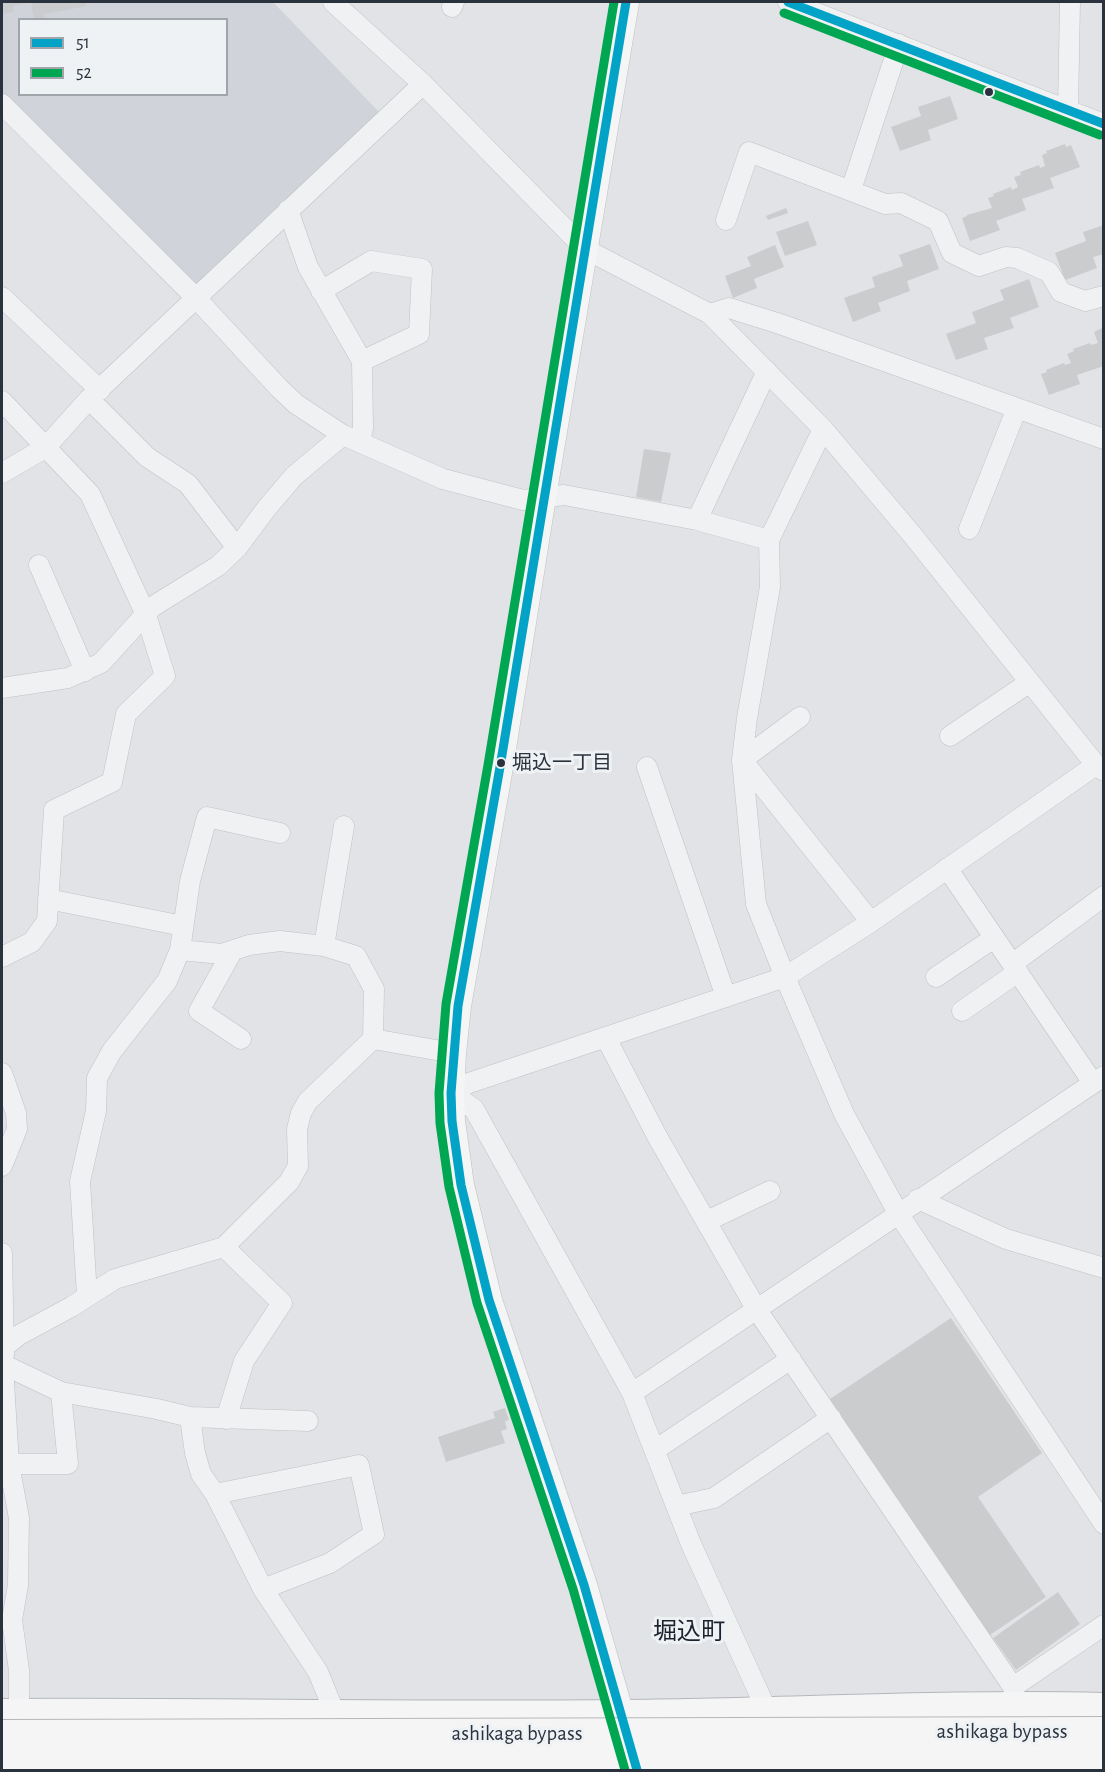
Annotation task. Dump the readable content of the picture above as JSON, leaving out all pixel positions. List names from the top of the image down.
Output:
{
  "streets": {
    "highway": ["ashikaga bypass"]
  },
  "districts": ["堀込町"],
  "places": ["堀込一丁目"],
  "lines": ["transit line 51", "transit line 52"],
  "legend": ["51", "52"]
}
